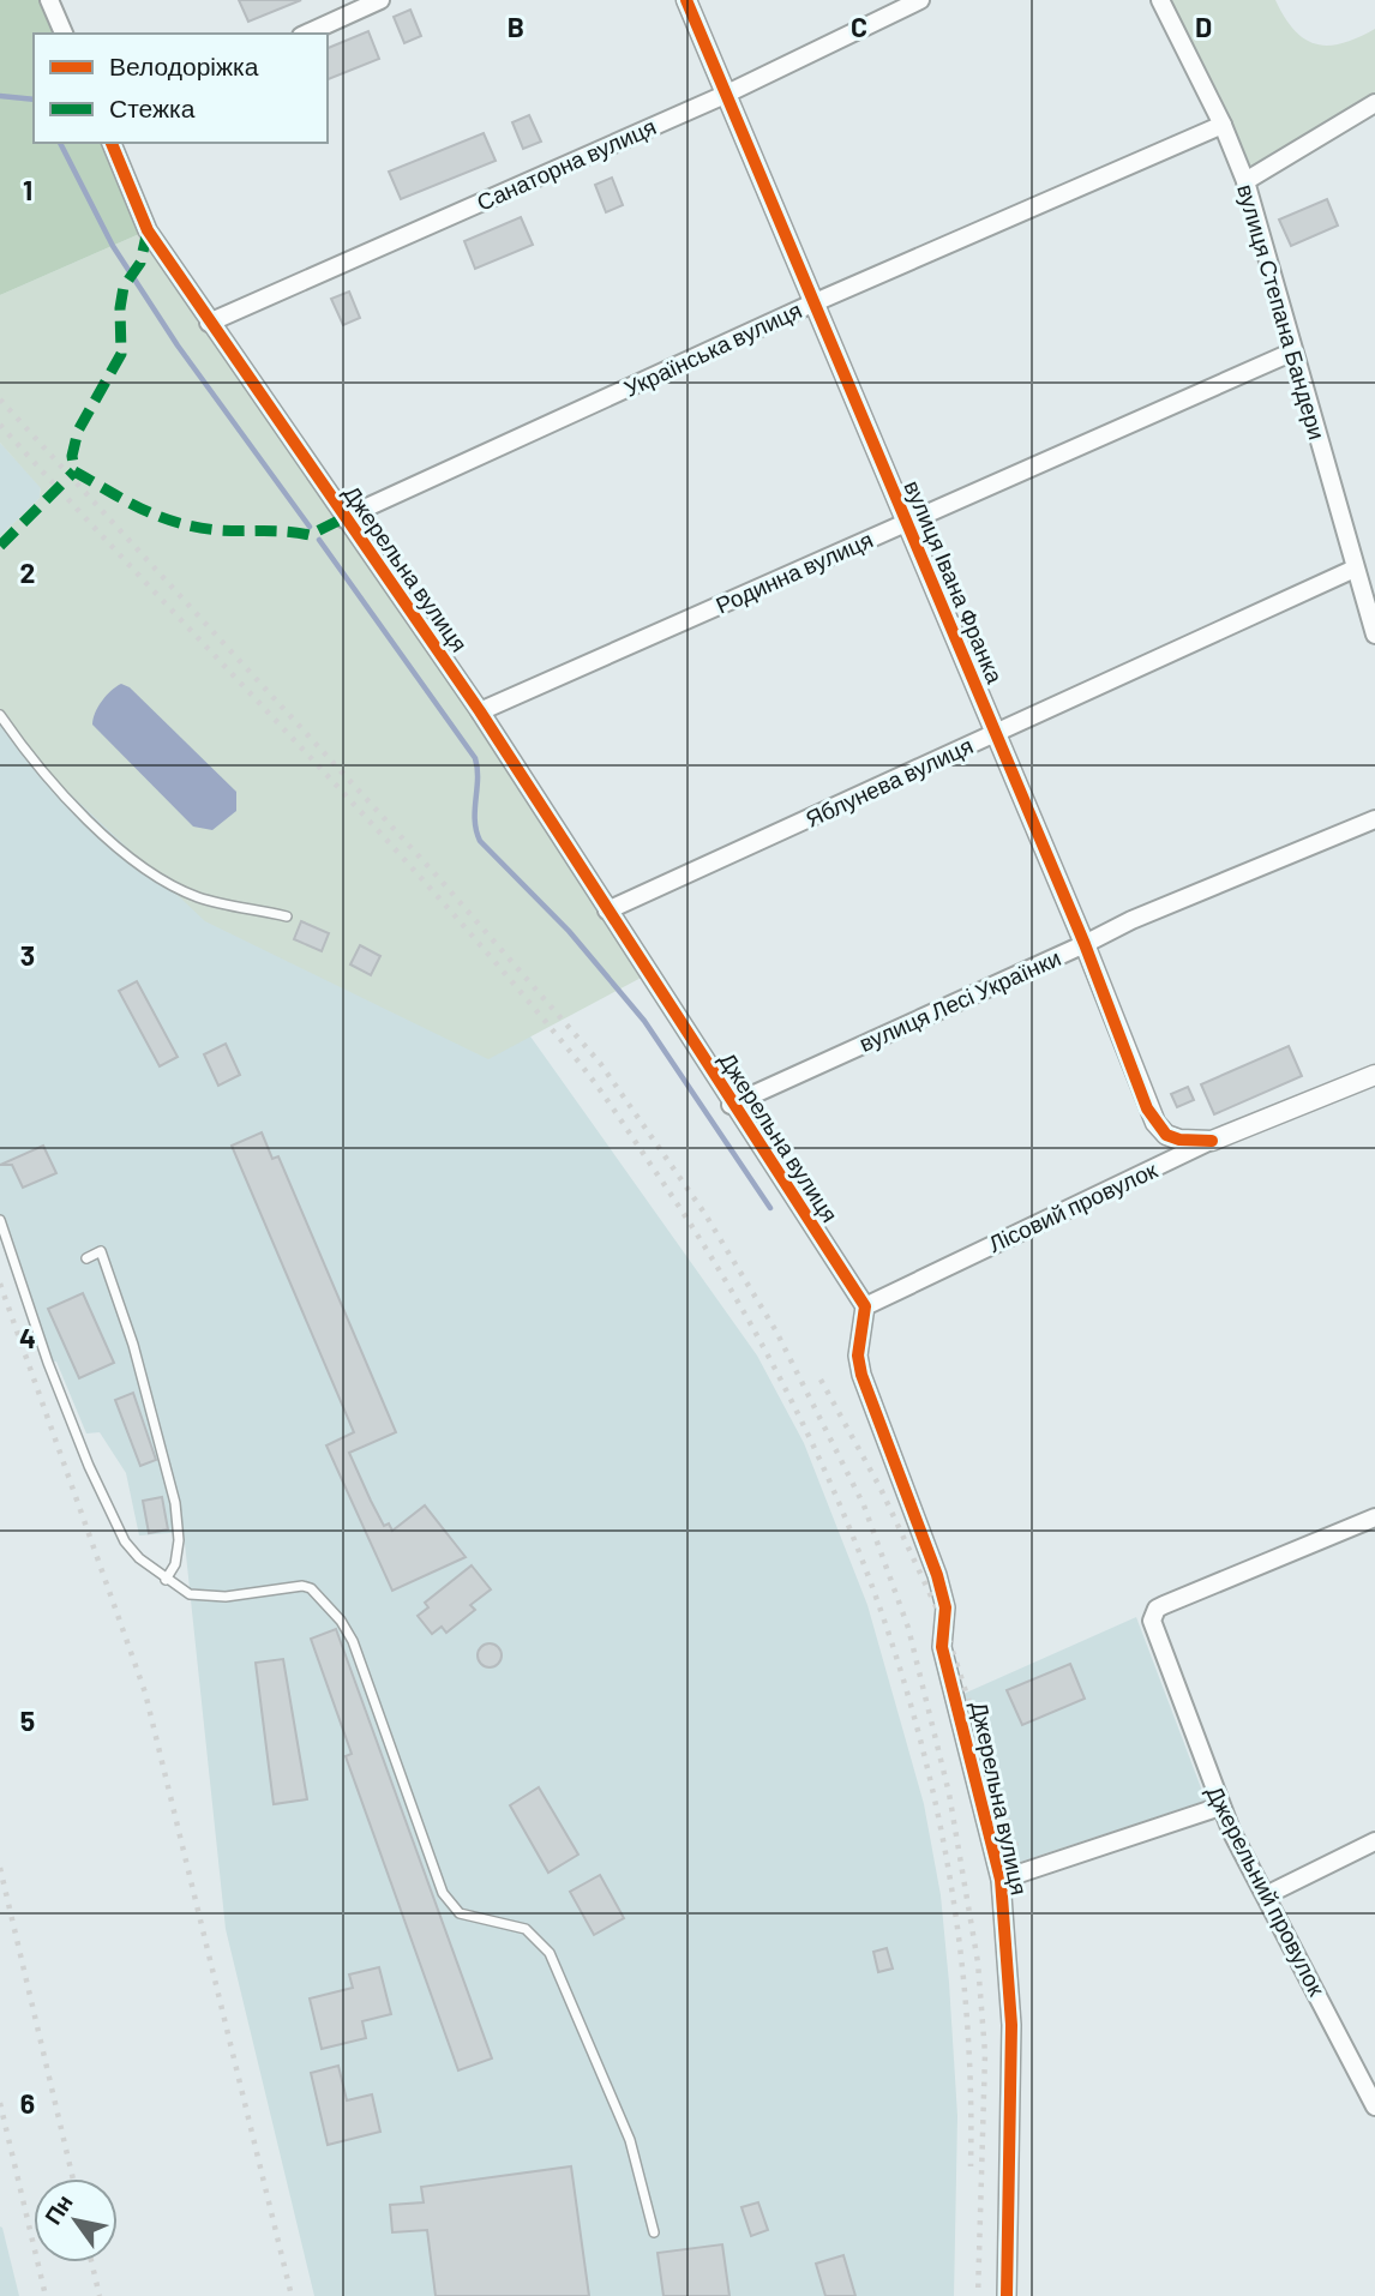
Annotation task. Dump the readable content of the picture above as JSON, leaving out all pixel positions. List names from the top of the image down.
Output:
{
  "streets": {
    "street": [
      "Санаторна вулиця",
      "вулиця Степана Бандери",
      "Українська вулиця",
      "Джерельна вулиця",
      "Родинна вулиця",
      "вулиця Івана Франка",
      "Яблунева вулиця",
      "вулиця Лесі Українки",
      "Лісовий провулок",
      "Джерельний провулок"
    ]
  },
  "crossings": [
    ["Санаторна вулиця", "Джерельна вулиця"],
    ["Санаторна вулиця", "вулиця Івана Франка"],
    ["вулиця Степана Бандери", "Українська вулиця"],
    ["вулиця Степана Бандери", "Родинна вулиця"],
    ["вулиця Степана Бандери", "Яблунева вулиця"],
    ["Українська вулиця", "Джерельна вулиця"],
    ["Українська вулиця", "вулиця Івана Франка"],
    ["Джерельна вулиця", "Родинна вулиця"],
    ["Джерельна вулиця", "Яблунева вулиця"],
    ["Джерельна вулиця", "вулиця Лесі Українки"],
    ["Джерельна вулиця", "Лісовий провулок"],
    ["Родинна вулиця", "вулиця Івана Франка"],
    ["вулиця Івана Франка", "Яблунева вулиця"],
    ["вулиця Івана Франка", "вулиця Лесі Українки"],
    ["вулиця Івана Франка", "Лісовий провулок"]
  ],
  "legend": ["Велодоріжка", "Стежка"],
  "north": "top left",
  "grid": {
    "columns": ["B", "C", "D"],
    "rows": [
      "1",
      "2",
      "3",
      "4",
      "5",
      "6"
    ]
  }
}
